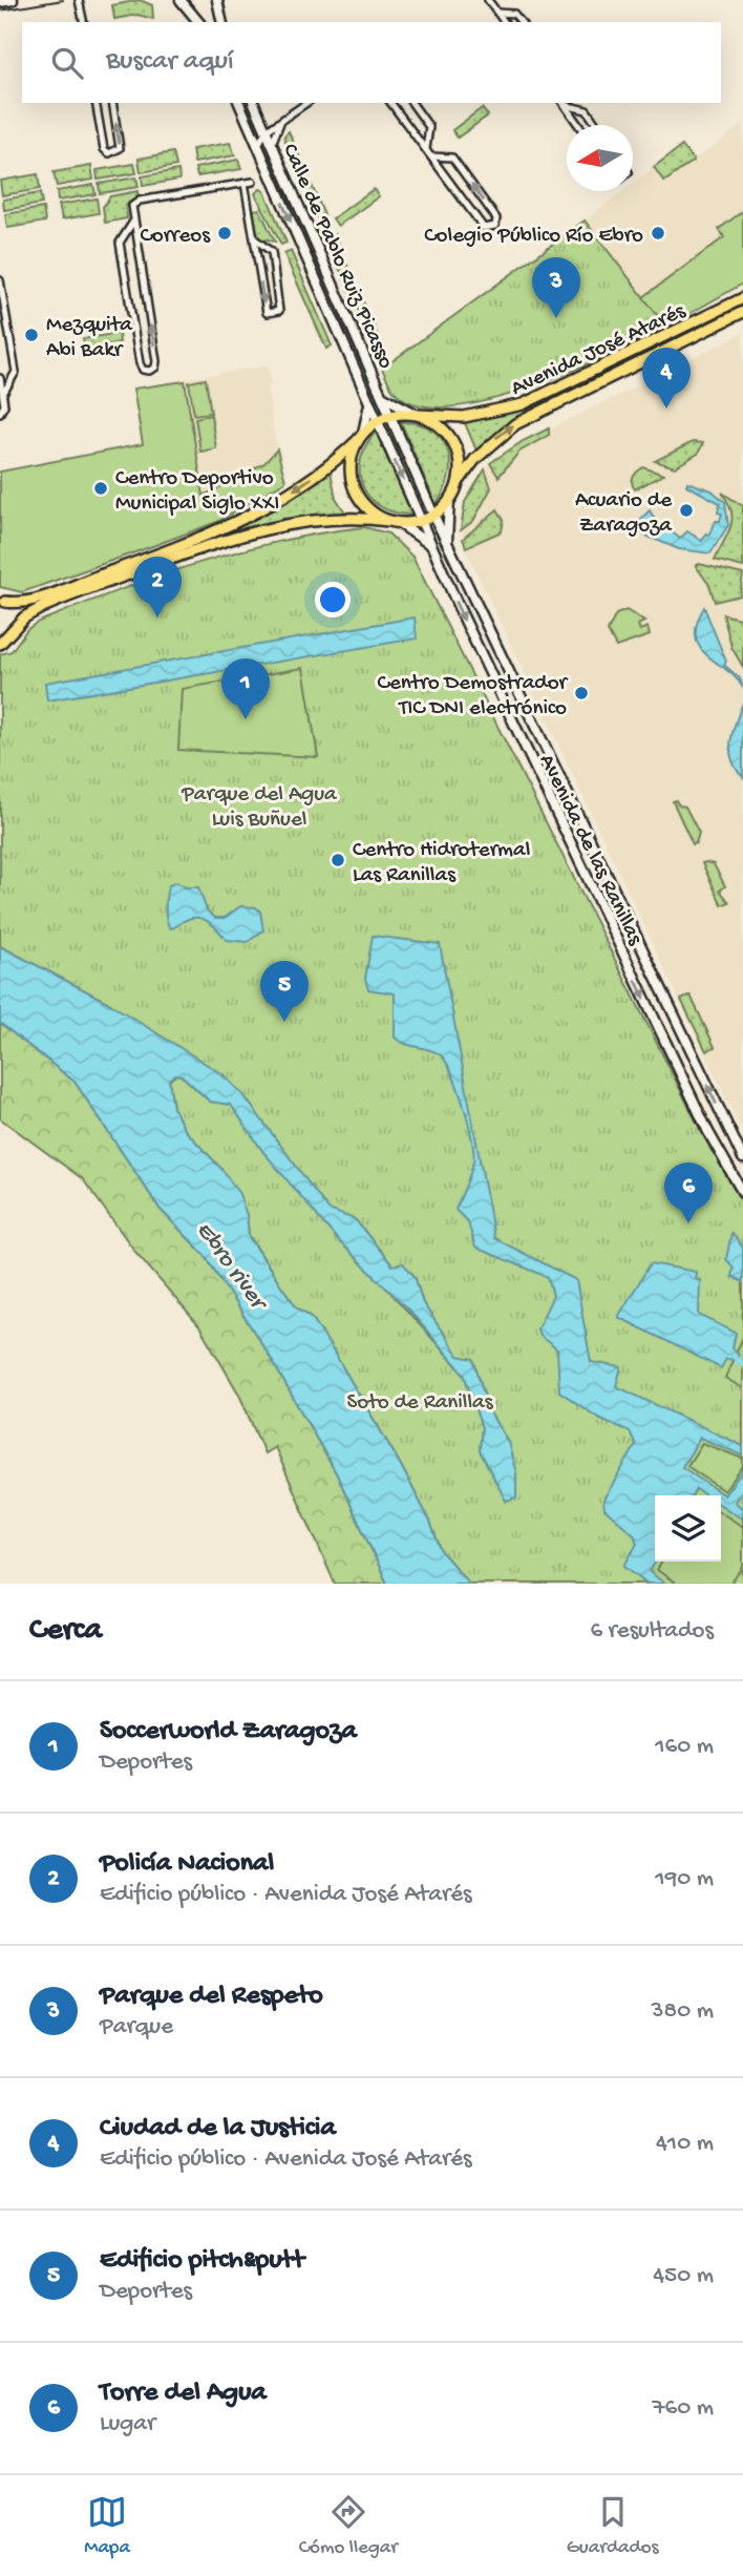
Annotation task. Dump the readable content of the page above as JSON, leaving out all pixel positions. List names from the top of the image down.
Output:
{
  "streets": {
    "main road": ["Calle de Pablo Ruiz Picasso", "Avenida José Atarés", "Avenida de las Ranillas"]
  },
  "crossings": [
    ["Calle de Pablo Ruiz Picasso", "Avenida José Atarés"],
    ["Calle de Pablo Ruiz Picasso", "Avenida de las Ranillas"],
    ["Avenida José Atarés", "Avenida de las Ranillas"]
  ],
  "water": ["Ebro river"],
  "parks": ["Parque del Agua Luis Buñuel", "Soto de Ranillas"],
  "places": [
    "Correos",
    "Colegio Público Río Ebro",
    "Mezquita Abi Bakr",
    "Centro Deportivo Municipal Siglo XXI",
    "Acuario de Zaragoza",
    "Centro Demostrador TIC DNI electrónico",
    "Centro Hidrotermal Las Ranillas"
  ],
  "north": "left",
  "page": {
    "search": "Buscar aquí",
    "pins": [
      "3",
      "4",
      "2",
      "1",
      "5",
      "6"
    ],
    "heading": ["Cerca", "6 resultados"],
    "list": [
      {
        "mark": "1",
        "name": "Soccerworld Zaragoza",
        "note": "Deportes",
        "value": "160 m"
      },
      {
        "mark": "2",
        "name": "Policía Nacional",
        "note": "Edificio público · Avenida José Atarés",
        "value": "190 m"
      },
      {
        "mark": "3",
        "name": "Parque del Respeto",
        "note": "Parque",
        "value": "380 m"
      },
      {
        "mark": "4",
        "name": "Ciudad de la Justicia",
        "note": "Edificio público · Avenida José Atarés",
        "value": "410 m"
      },
      {
        "mark": "5",
        "name": "Edificio pitch&putt",
        "note": "Deportes",
        "value": "450 m"
      },
      {
        "mark": "6",
        "name": "Torre del Agua",
        "note": "Lugar",
        "value": "760 m"
      }
    ],
    "nav": ["Mapa", "Cómo llegar", "Guardados"]
  }
}
